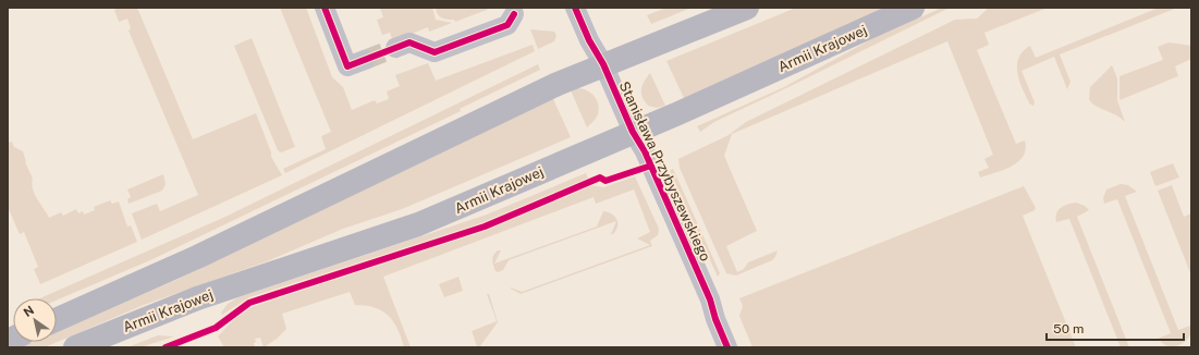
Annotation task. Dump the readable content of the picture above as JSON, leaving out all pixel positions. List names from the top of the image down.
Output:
{
  "streets": {
    "main road": ["Armii Krajowej"],
    "street": ["Stanisława Przybyszewskiego"]
  },
  "crossings": [
    ["Armii Krajowej", "Stanisława Przybyszewskiego"]
  ],
  "scale_bar": "50 m",
  "north": "top left"
}
